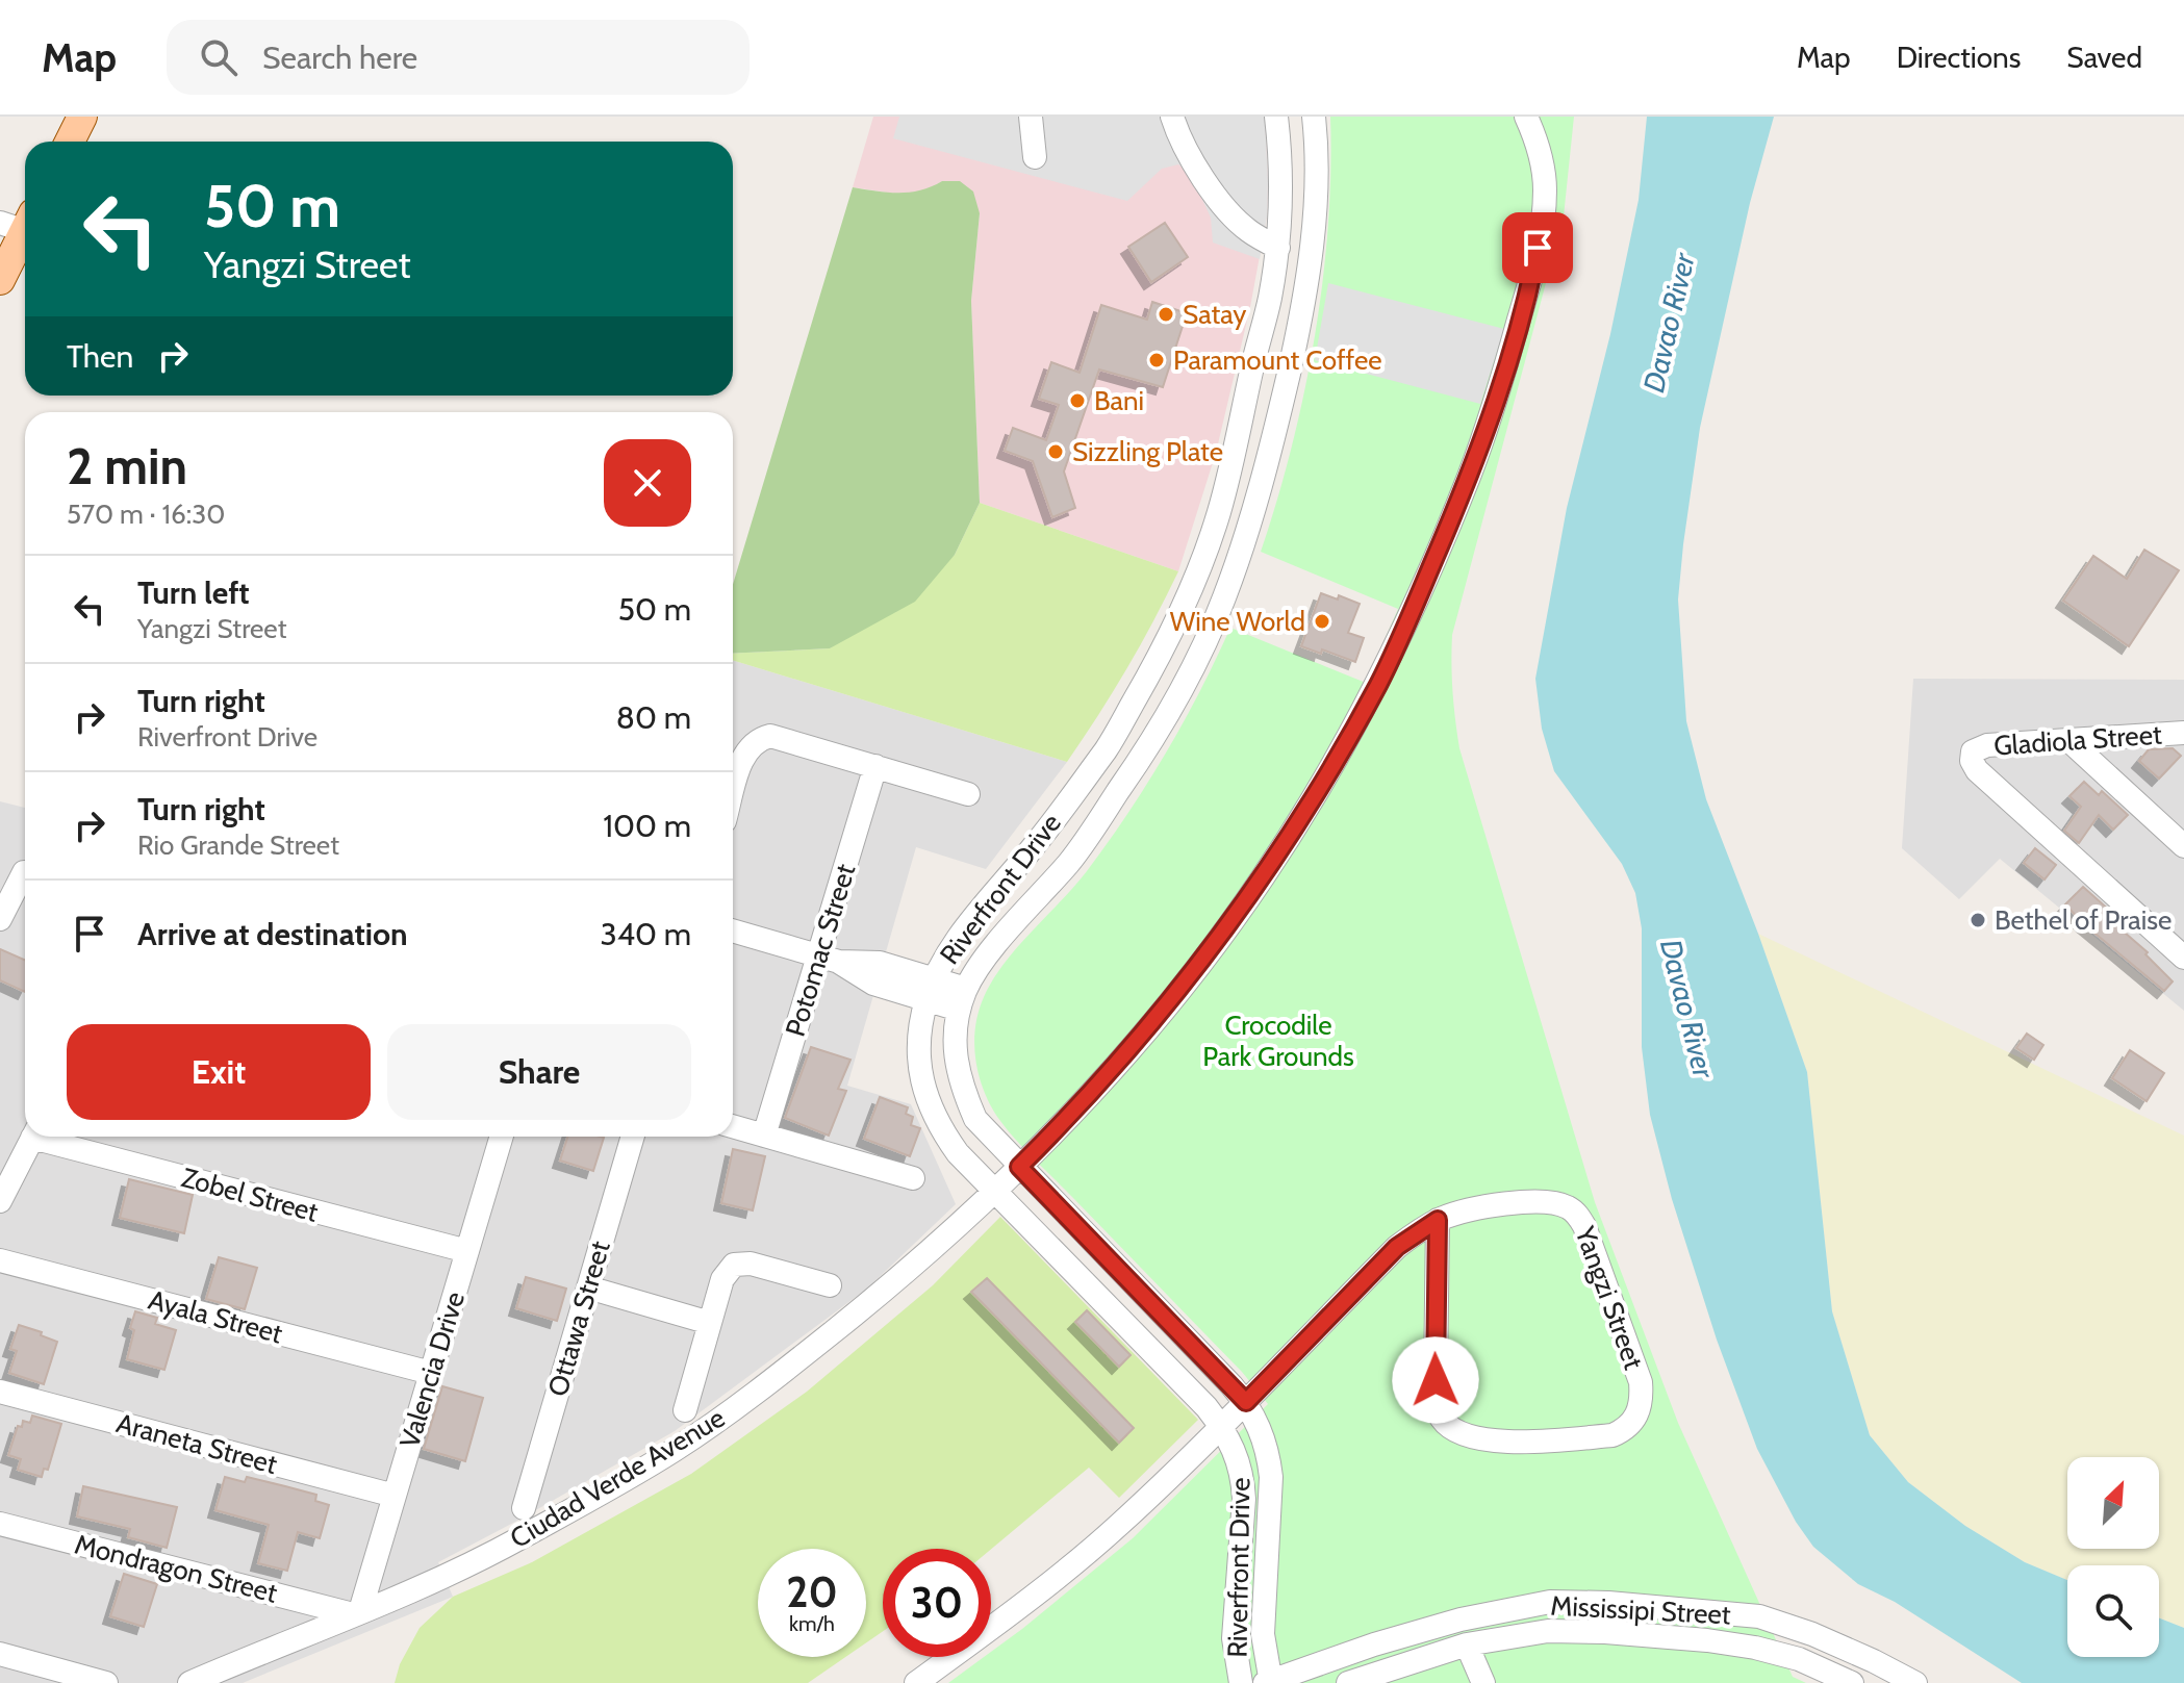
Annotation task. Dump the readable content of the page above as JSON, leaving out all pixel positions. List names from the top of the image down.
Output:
{
  "streets": {
    "street": [
      "Gladiola Street",
      "Riverfront Drive",
      "Potomac Street",
      "Zobel Street",
      "Yangzi Street",
      "Ayala Street",
      "Ottawa Street",
      "Valencia Drive",
      "Araneta Street",
      "Ciudad Verde Avenue",
      "Mondragon Street",
      "Mississipi Street"
    ]
  },
  "crossings": [
    ["Riverfront Drive", "Yangzi Street"],
    ["Riverfront Drive", "Ciudad Verde Avenue"],
    ["Riverfront Drive", "Mississipi Street"],
    ["Zobel Street", "Valencia Drive"],
    ["Ayala Street", "Valencia Drive"],
    ["Valencia Drive", "Araneta Street"],
    ["Valencia Drive", "Ciudad Verde Avenue"],
    ["Valencia Drive", "Mondragon Street"],
    ["Ciudad Verde Avenue", "Mondragon Street"]
  ],
  "water": ["Davao River"],
  "parks": ["Crocodile Park Grounds"],
  "places": [
    "Satay",
    "Paramount Coffee",
    "Bani",
    "Sizzling Plate",
    "Wine World",
    "Bethel of Praise"
  ],
  "north": "top right",
  "page": {
    "header": "Map",
    "search": "Search here",
    "nav": ["Map", "Directions", "Saved"],
    "turn": ["50 m", "Yangzi Street"],
    "then": "Then",
    "heading": ["2 min", "570 m · 16:30"],
    "list": [
      {
        "name": "Turn left",
        "note": "Yangzi Street",
        "value": "50 m"
      },
      {
        "name": "Turn right",
        "note": "Riverfront Drive",
        "value": "80 m"
      },
      {
        "name": "Turn right",
        "note": "Rio Grande Street",
        "value": "100 m"
      },
      {
        "name": "Arrive at destination",
        "value": "340 m"
      }
    ],
    "buttons": ["Exit", "Share"],
    "speed": "20 km/h",
    "limit": "30"
  }
}
